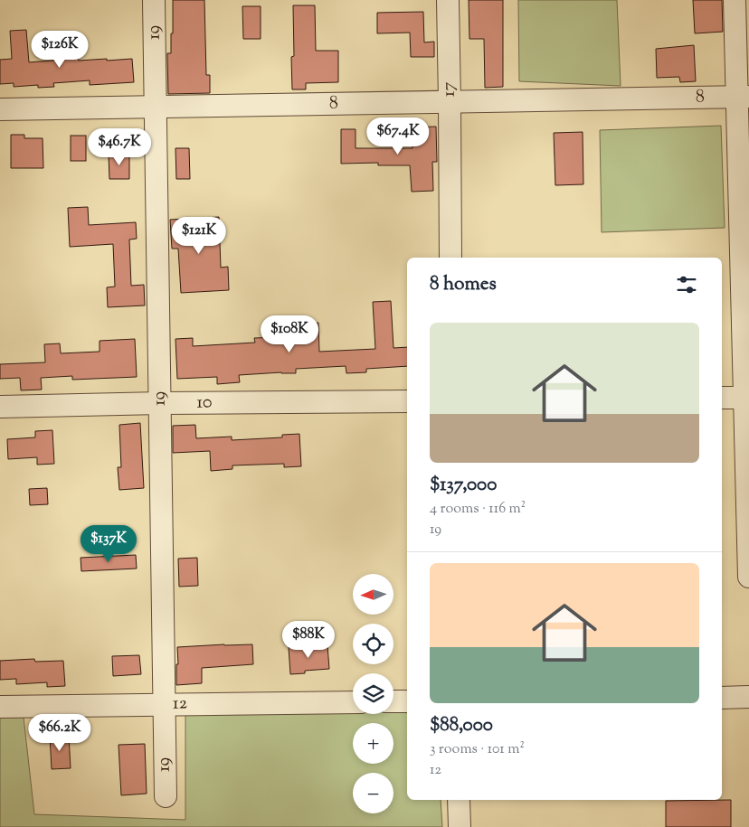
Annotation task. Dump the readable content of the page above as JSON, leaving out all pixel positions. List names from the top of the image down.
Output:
{
  "streets": {
    "street": [
      "19",
      "17",
      "8",
      "10",
      "12"
    ]
  },
  "crossings": [
    ["19", "8"],
    ["19", "10"],
    ["19", "12"],
    ["17", "8"]
  ],
  "north": "left",
  "page": {
    "price": [
      "$126K",
      "$67.4K",
      "$46.7K",
      "$121K",
      "$108K",
      "$137K",
      "$88K",
      "$66.2K"
    ],
    "heading": "8 homes",
    "list": [
      {
        "name": "$137,000",
        "note": "4 rooms · 116 m² · 19"
      },
      {
        "name": "$88,000",
        "note": "3 rooms · 101 m² · 12"
      }
    ],
    "map_buttons": ["+", "−"]
  }
}
